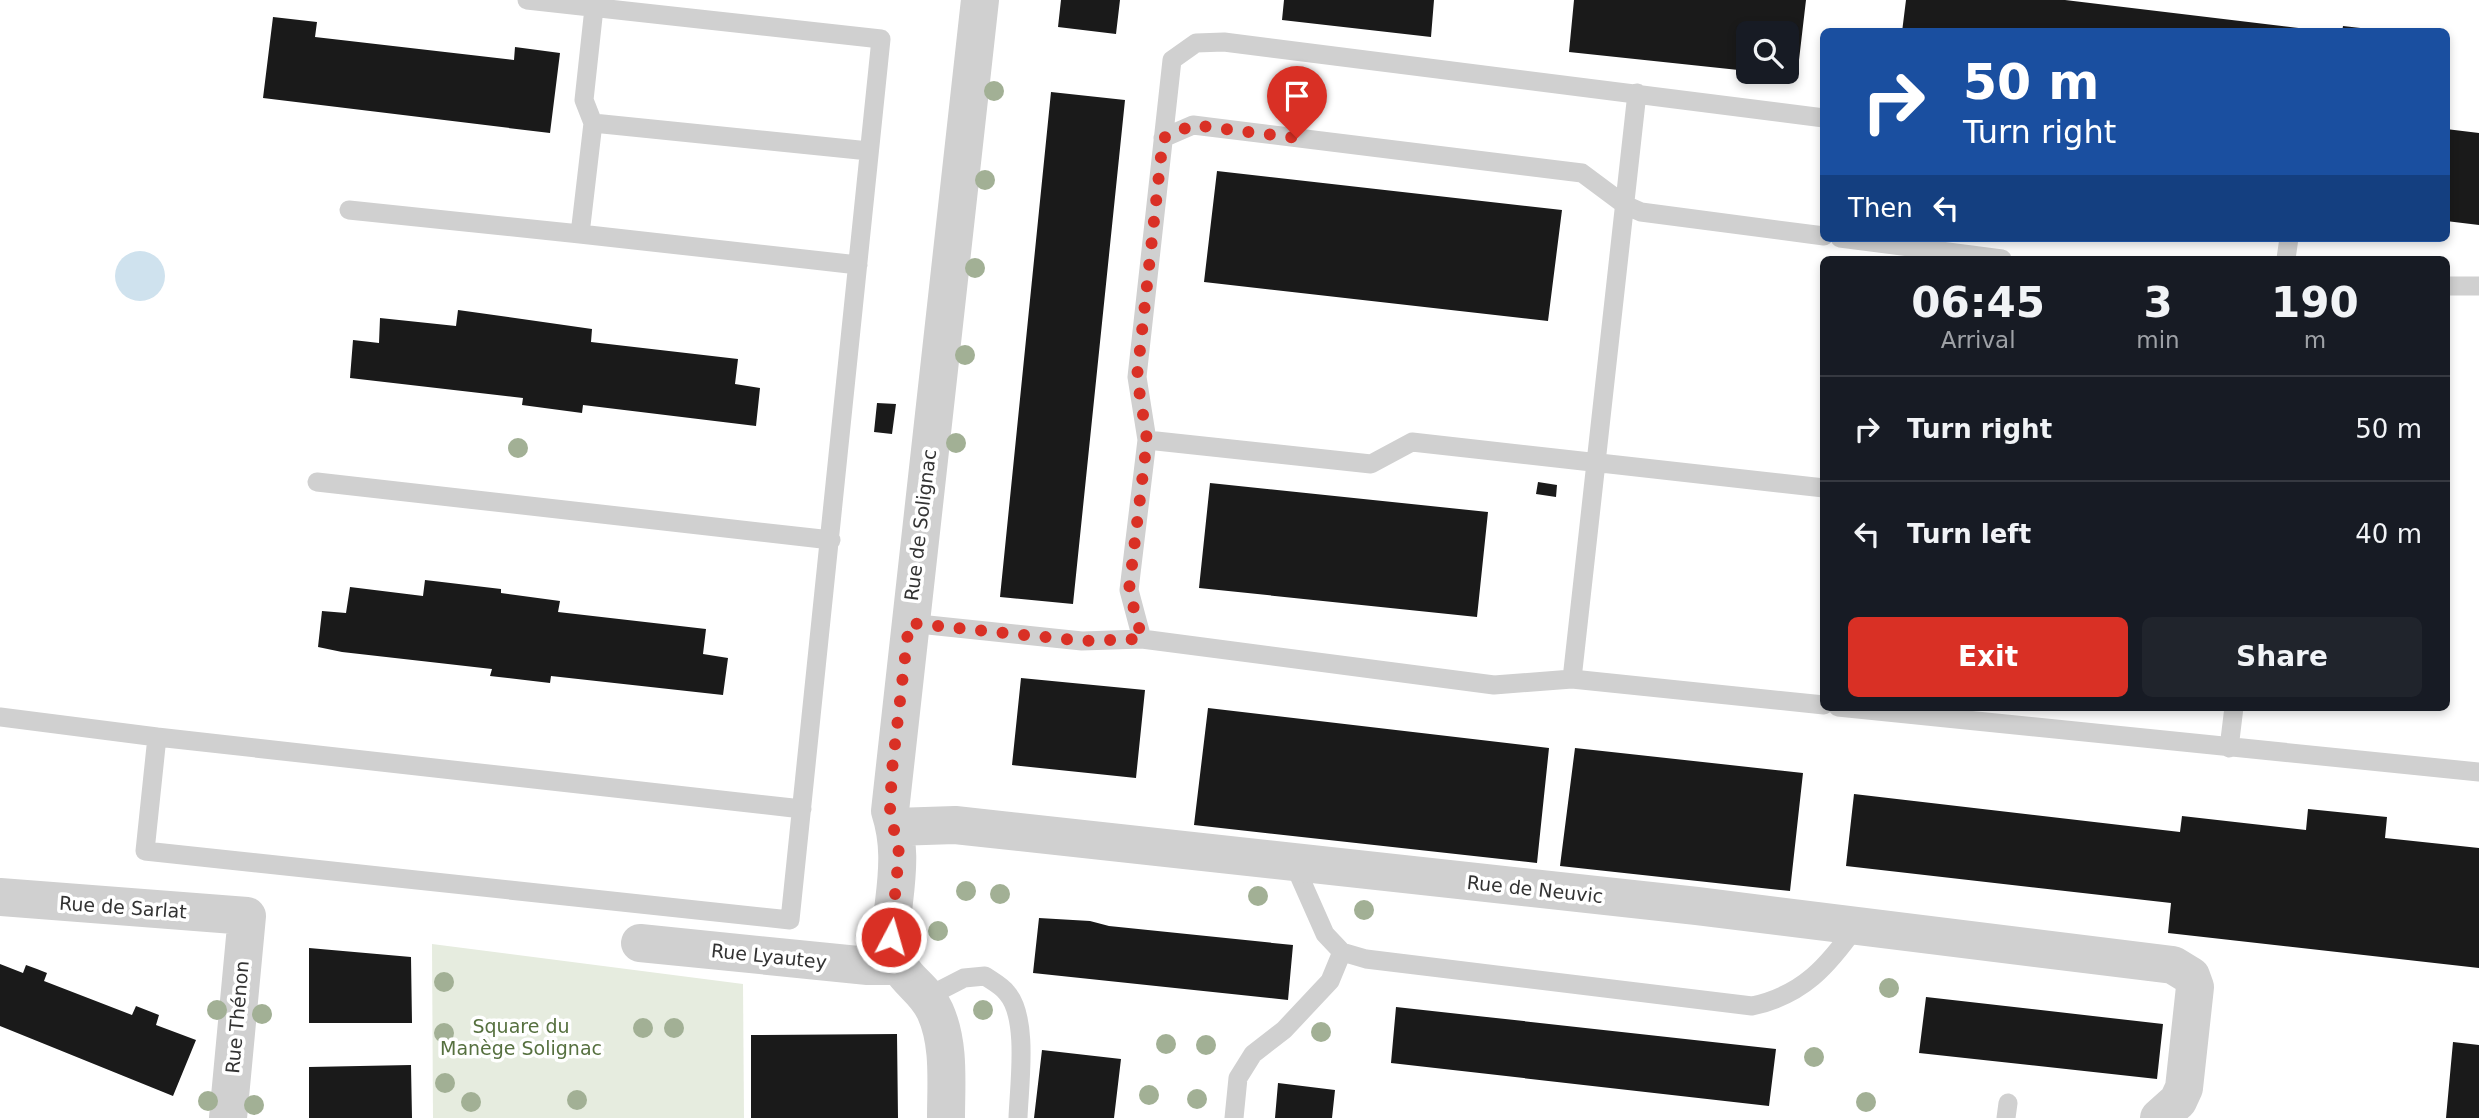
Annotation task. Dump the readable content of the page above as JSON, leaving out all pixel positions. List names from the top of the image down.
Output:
{
  "streets": {
    "street": [
      "Rue de Solignac",
      "Rue de Neuvic",
      "Rue de Sarlat",
      "Rue Lyautey",
      "Rue Thénon"
    ]
  },
  "crossings": [
    ["Rue de Solignac", "Rue de Neuvic"],
    ["Rue de Solignac", "Rue Lyautey"],
    ["Rue de Sarlat", "Rue Thénon"]
  ],
  "parks": ["Square du Manège Solignac"],
  "page": {
    "turn": ["50 m", "Turn right"],
    "then": "Then",
    "eta": [
      "06:45",
      "Arrival",
      "3",
      "min",
      "190",
      "m"
    ],
    "list": [
      {
        "name": "Turn right",
        "value": "50 m"
      },
      {
        "name": "Turn left",
        "value": "40 m"
      }
    ],
    "buttons": ["Exit", "Share"]
  }
}
